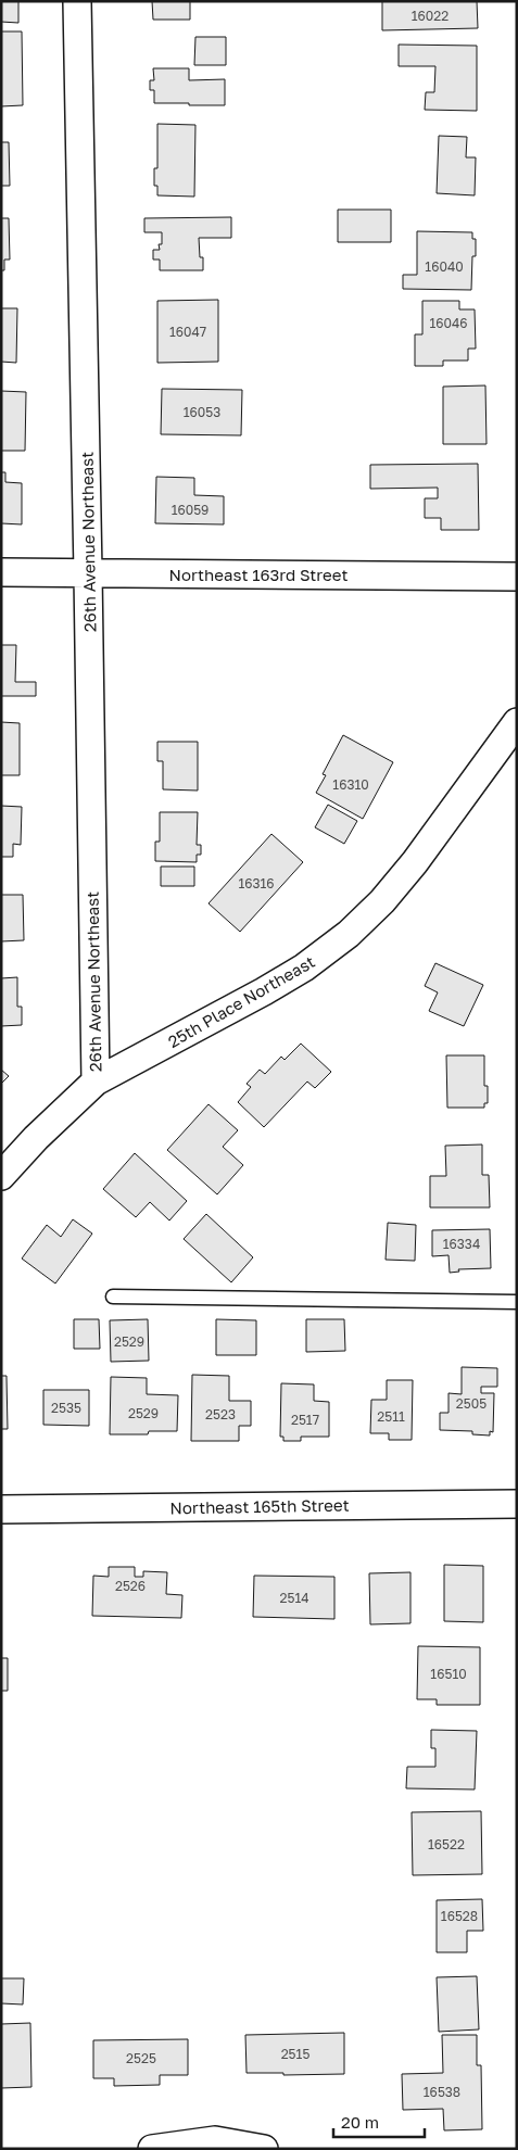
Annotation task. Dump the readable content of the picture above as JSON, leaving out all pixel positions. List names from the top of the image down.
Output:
{
  "streets": {
    "street": [
      "26th Avenue Northeast",
      "Northeast 163rd Street",
      "25th Place Northeast",
      "Northeast 165th Street"
    ]
  },
  "crossings": [
    ["26th Avenue Northeast", "Northeast 163rd Street"],
    ["26th Avenue Northeast", "25th Place Northeast"]
  ],
  "house_numbers": [
    "16022",
    "16040",
    "16046",
    "16047",
    "16053",
    "16059",
    "16310",
    "16316",
    "16334",
    "2529",
    "2505",
    "2535",
    "2529",
    "2523",
    "2511",
    "2517",
    "2526",
    "2514",
    "16510",
    "16522",
    "16528",
    "2515",
    "2525",
    "16538"
  ],
  "scale_bar": "20 m"
}
